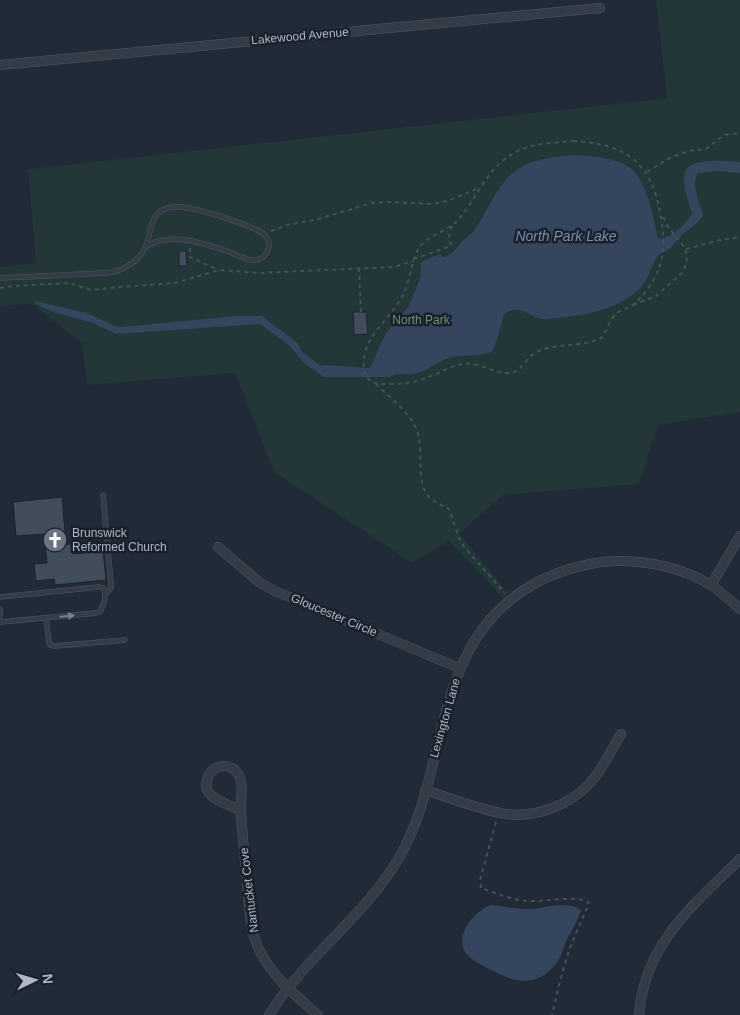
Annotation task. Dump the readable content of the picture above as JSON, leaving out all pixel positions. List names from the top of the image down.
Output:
{
  "streets": {
    "street": [
      "Lakewood Avenue",
      "Gloucester Circle",
      "Lexington Lane",
      "Nantucket Cove"
    ]
  },
  "crossings": [
    ["Gloucester Circle", "Lexington Lane"],
    ["Lexington Lane", "Nantucket Cove"]
  ],
  "water": ["North Park Lake"],
  "parks": ["North Park"],
  "places": {
    "church": ["Brunswick Reformed Church"]
  },
  "north": "right"
}
